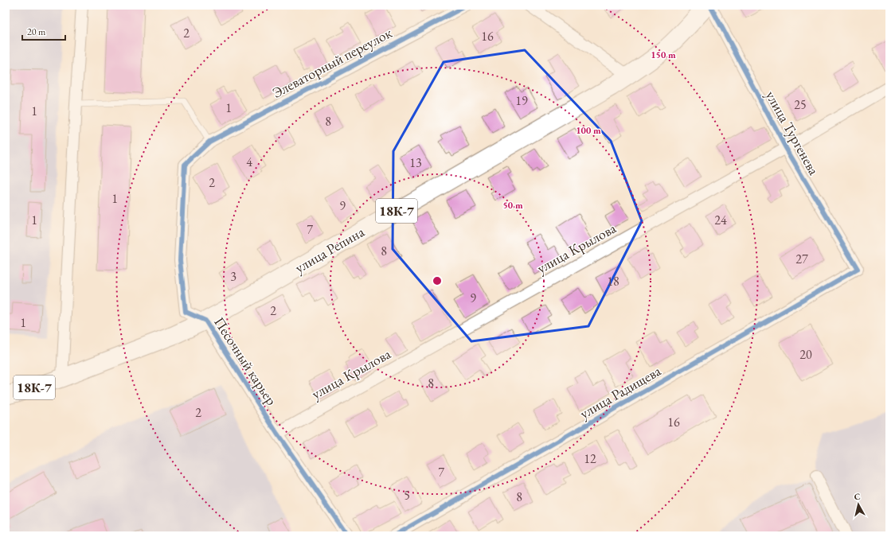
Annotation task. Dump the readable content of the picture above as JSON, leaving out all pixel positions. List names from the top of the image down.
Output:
{
  "streets": {
    "main road": ["18К-7", "улица Репина"],
    "street": [
      "Элеваторный переулок",
      "улица Тургенева",
      "улица Крылова",
      "Песочный карьер",
      "улица Радищева"
    ]
  },
  "crossings": [
    ["Элеваторный переулок", "Песочный карьер"],
    ["улица Тургенева", "улица Крылова"],
    ["улица Тургенева", "улица Радищева"],
    ["улица Крылова", "Песочный карьер"],
    ["улица Репина", "Песочный карьер"]
  ],
  "house_numbers": [
    "2",
    "16",
    "19",
    "25",
    "1",
    "1",
    "8",
    "4",
    "13",
    "2",
    "1",
    "9",
    "1",
    "24",
    "7",
    "8",
    "27",
    "3",
    "18",
    "9",
    "2",
    "1",
    "20",
    "8",
    "2",
    "16",
    "12",
    "7",
    "5",
    "8"
  ],
  "scale_bar": "20 m",
  "north": "top",
  "rings": ["150 m", "100 m", "50 m"]
}
